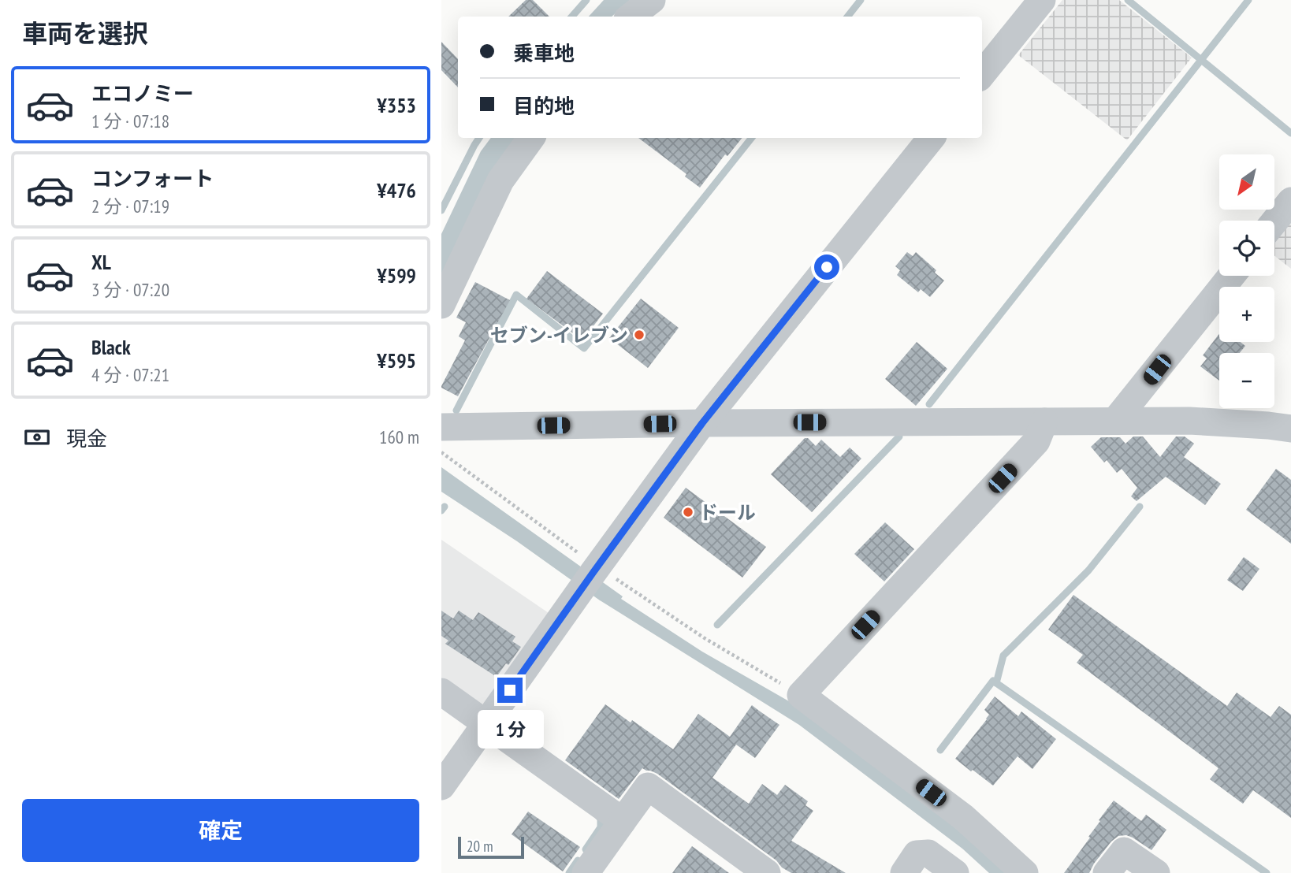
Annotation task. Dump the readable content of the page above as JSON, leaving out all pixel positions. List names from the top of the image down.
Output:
{
  "places": ["セブン-イレブン", "ドール"],
  "scale_bar": "20 m",
  "north": "bottom left",
  "page": {
    "heading": "車両を選択",
    "banner": ["乗車地", "目的地"],
    "list": [
      {
        "name": "エコノミー",
        "note": "1 分 · 07:18",
        "value": "¥353"
      },
      {
        "name": "コンフォート",
        "note": "2 分 · 07:19",
        "value": "¥476"
      },
      {
        "name": "XL",
        "note": "3 分 · 07:20",
        "value": "¥599"
      },
      {
        "name": "Black",
        "note": "4 分 · 07:21",
        "value": "¥595"
      }
    ],
    "map_buttons": ["+", "−"],
    "pay": ["現金", "160 m"],
    "bubble": "1 分",
    "buttons": "確定",
    "scale": "20 m"
  }
}
